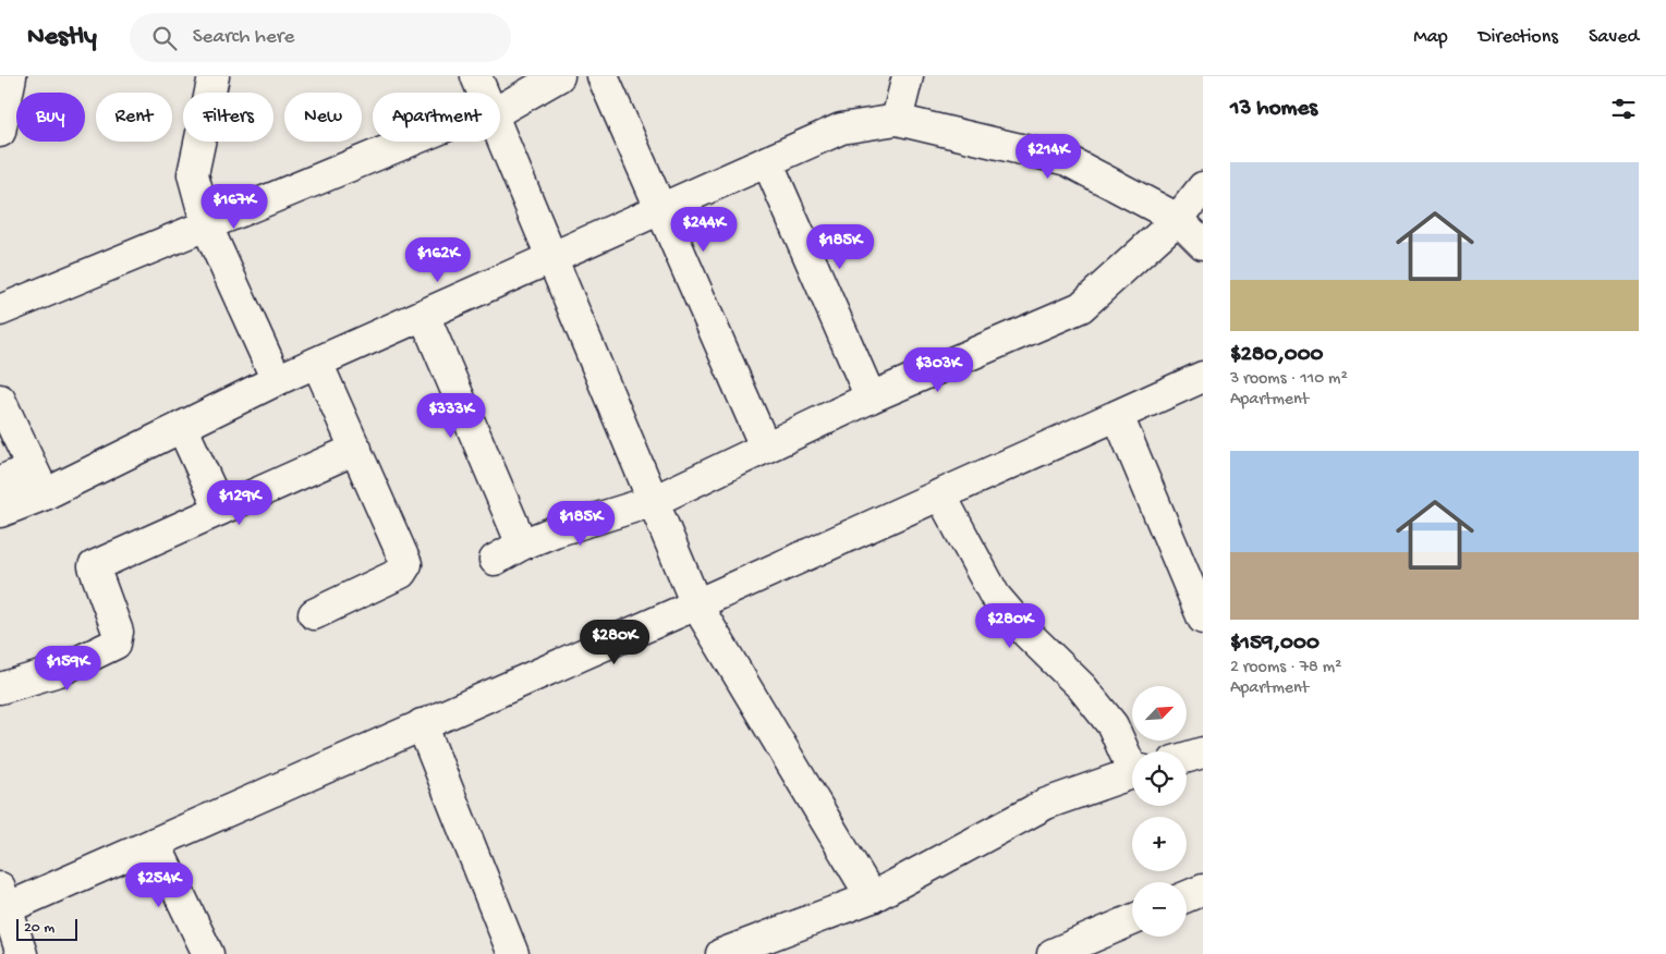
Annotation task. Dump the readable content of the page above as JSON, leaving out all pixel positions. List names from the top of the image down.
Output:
{
  "scale_bar": "20 m",
  "north": "top right",
  "page": {
    "header": "Nestly",
    "search": "Search here",
    "nav": ["Map", "Directions", "Saved"],
    "heading": "13 homes",
    "chip": [
      "Buy",
      "Rent",
      "Filters",
      "New",
      "Apartment"
    ],
    "price": [
      "$214K",
      "$167K",
      "$244K",
      "$185K",
      "$162K",
      "$303K",
      "$333K",
      "$129K",
      "$185K",
      "$280K",
      "$280K",
      "$159K",
      "$254K"
    ],
    "list": [
      {
        "name": "$280,000",
        "note": "3 rooms · 110 m² · Apartment"
      },
      {
        "name": "$159,000",
        "note": "2 rooms · 78 m² · Apartment"
      }
    ],
    "map_buttons": ["+", "−"],
    "scale": "20 m"
  }
}
